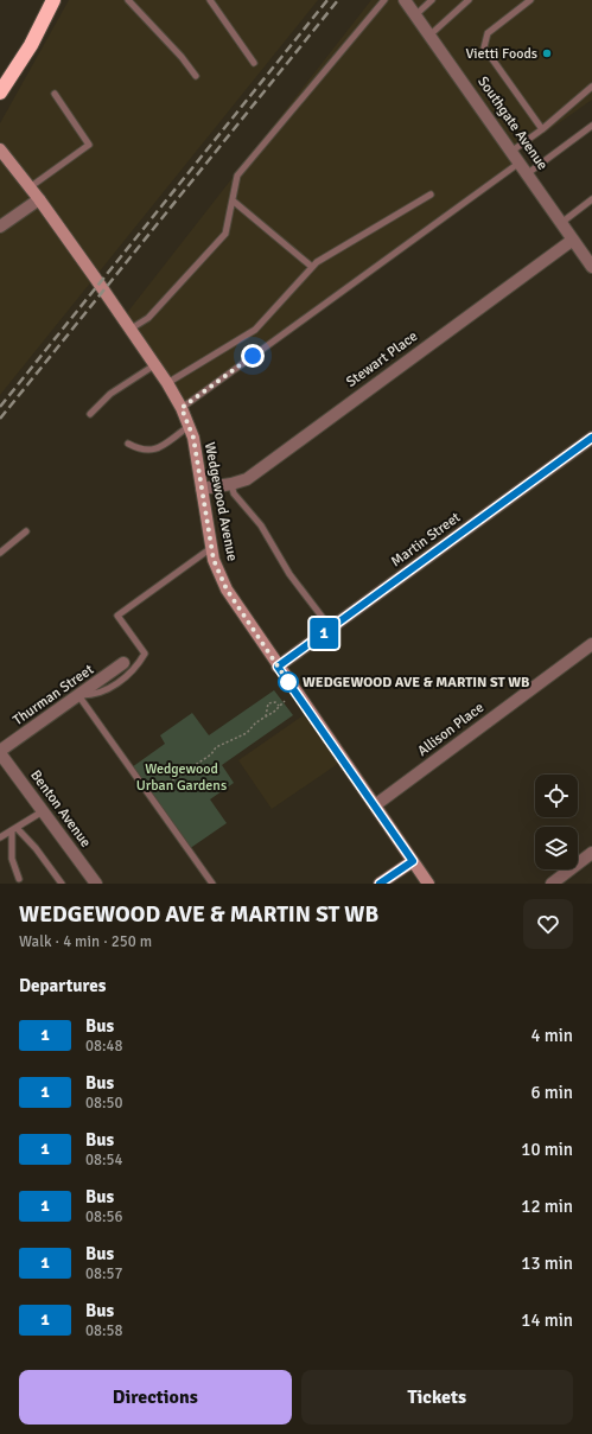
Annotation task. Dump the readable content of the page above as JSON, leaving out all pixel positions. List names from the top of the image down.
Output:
{
  "streets": {
    "main road": ["Wedgewood Avenue"],
    "street": [
      "Southgate Avenue",
      "Stewart Place",
      "Martin Street",
      "Thurman Street",
      "Allison Place",
      "Benton Avenue"
    ]
  },
  "crossings": [
    ["Southgate Avenue", "Stewart Place"],
    ["Stewart Place", "Wedgewood Avenue"],
    ["Wedgewood Avenue", "Martin Street"],
    ["Wedgewood Avenue", "Allison Place"],
    ["Thurman Street", "Benton Avenue"]
  ],
  "parks": ["Wedgewood Urban Gardens"],
  "places": ["Vietti Foods", "WEDGEWOOD AVE & MARTIN ST WB"],
  "lines": ["bus line 1"],
  "page": {
    "on_map": "1",
    "heading": [
      ["WEDGEWOOD AVE & MARTIN ST WB", "Walk · 4 min · 250 m"],
      "Departures"
    ],
    "list": [
      {
        "mark": "1",
        "name": "Bus",
        "note": "08:48",
        "value": "4 min"
      },
      {
        "mark": "1",
        "name": "Bus",
        "note": "08:50",
        "value": "6 min"
      },
      {
        "mark": "1",
        "name": "Bus",
        "note": "08:54",
        "value": "10 min"
      },
      {
        "mark": "1",
        "name": "Bus",
        "note": "08:56",
        "value": "12 min"
      },
      {
        "mark": "1",
        "name": "Bus",
        "note": "08:57",
        "value": "13 min"
      },
      {
        "mark": "1",
        "name": "Bus",
        "note": "08:58",
        "value": "14 min"
      }
    ],
    "buttons": ["Directions", "Tickets"]
  }
}
